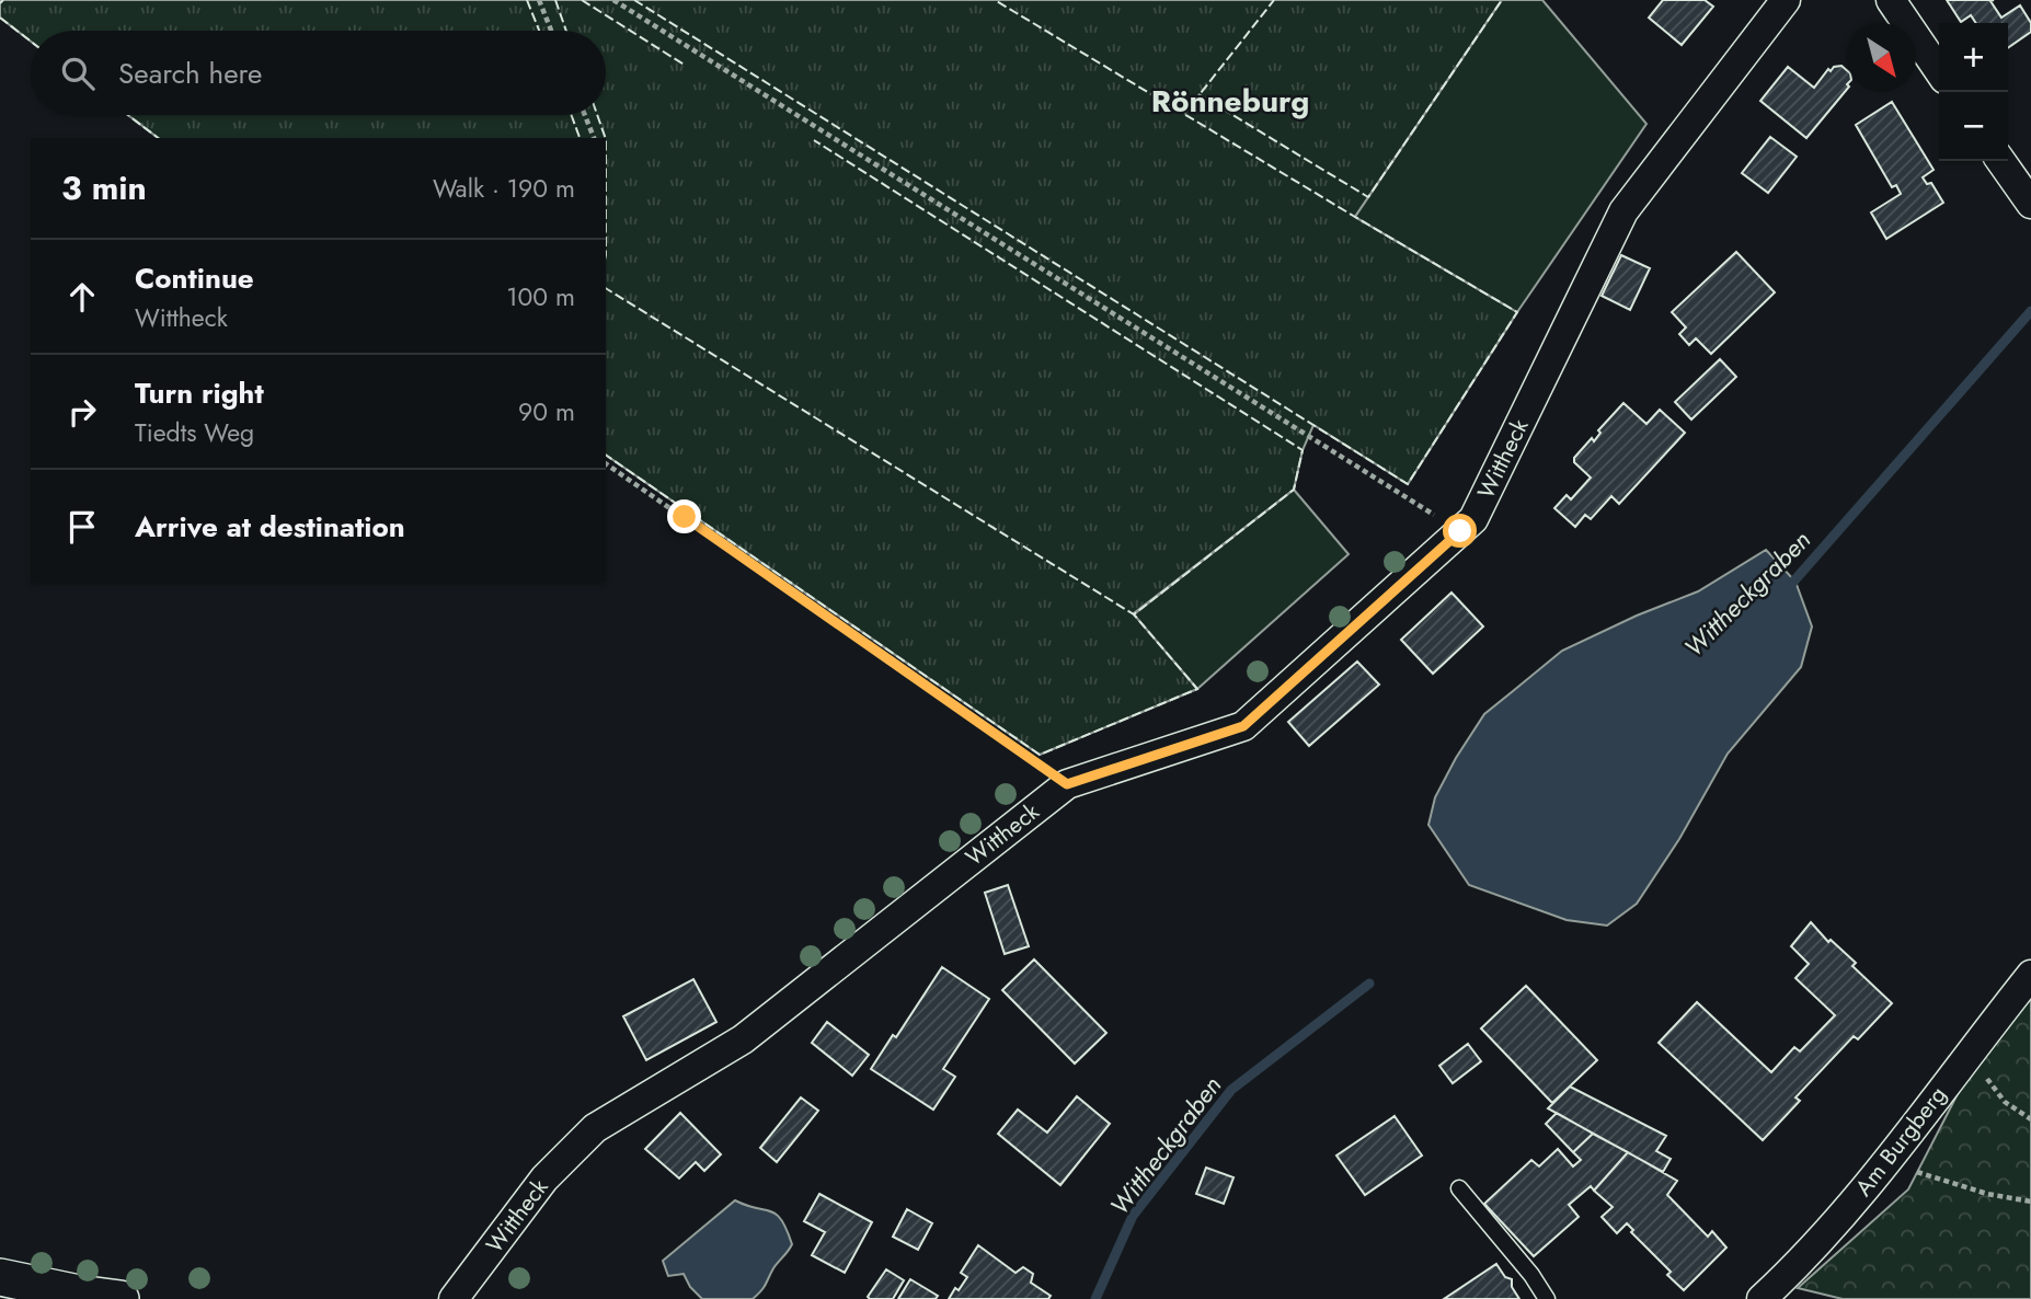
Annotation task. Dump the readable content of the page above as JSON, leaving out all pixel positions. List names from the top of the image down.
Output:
{
  "streets": {
    "street": ["Wittheck", "Am Burgberg"]
  },
  "districts": ["Rönneburg"],
  "water": ["Wittheckgraben"],
  "north": "bottom right",
  "page": {
    "map_buttons": ["+", "−"],
    "search": "Search here",
    "heading": ["3 min", "Walk · 190 m"],
    "list": [
      ["Continue", "Wittheck", "100 m"],
      ["Turn right", "Tiedts Weg", "90 m"],
      "Arrive at destination"
    ]
  }
}
